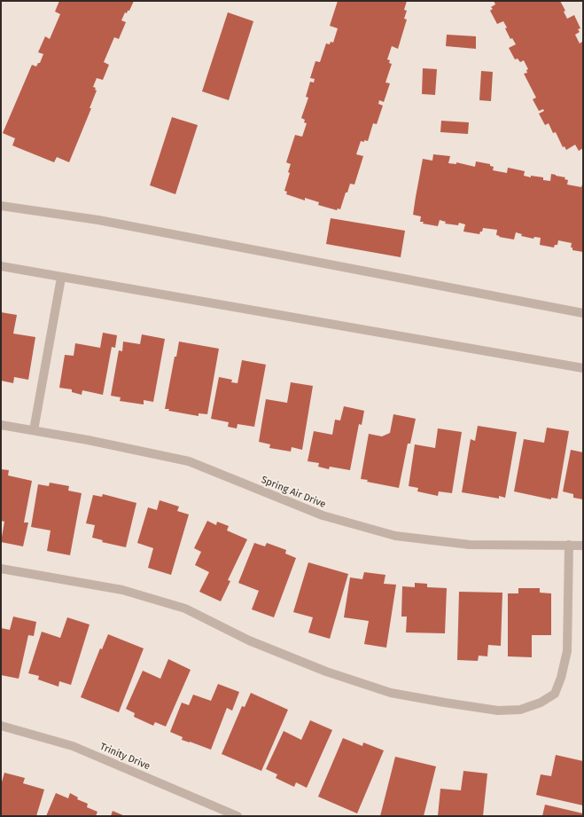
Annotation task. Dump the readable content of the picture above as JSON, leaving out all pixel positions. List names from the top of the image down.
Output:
{
  "streets": {
    "street": ["Spring Air Drive", "Trinity Drive"]
  }
}
